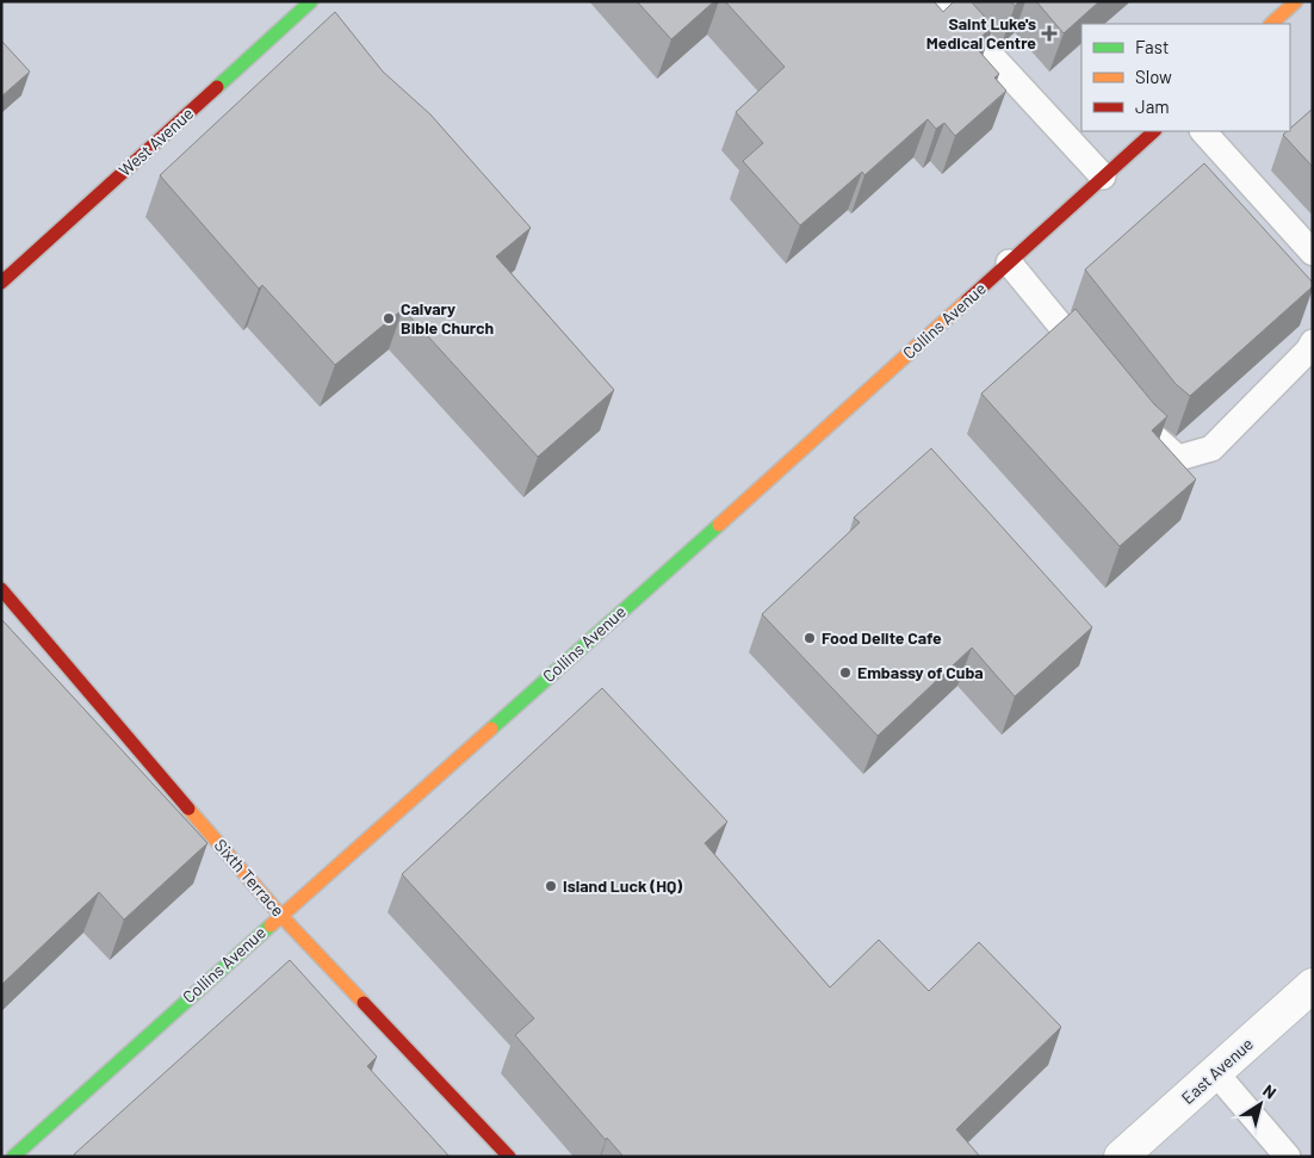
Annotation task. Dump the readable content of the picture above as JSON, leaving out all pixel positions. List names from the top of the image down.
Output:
{
  "streets": {
    "street": [
      "West Avenue",
      "Collins Avenue",
      "Sixth Terrace",
      "East Avenue"
    ]
  },
  "crossings": [
    ["Collins Avenue", "Sixth Terrace"]
  ],
  "places": {
    "health": ["Saint Luke's Medical Centre"],
    "other": [
      "Calvary Bible Church",
      "Food Delite Cafe",
      "Embassy of Cuba",
      "Island Luck (HQ)"
    ]
  },
  "legend": ["Fast", "Slow", "Jam"],
  "north": "top right"
}
